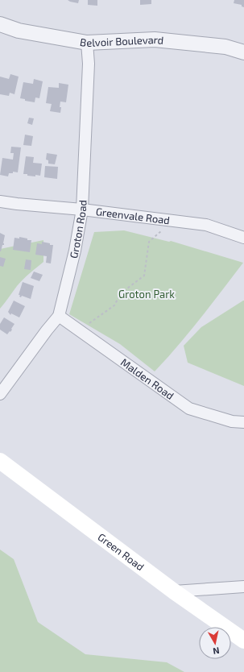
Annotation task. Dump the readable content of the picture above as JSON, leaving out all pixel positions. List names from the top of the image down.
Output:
{
  "streets": {
    "main road": ["Green Road"],
    "street": [
      "Belvoir Boulevard",
      "Greenvale Road",
      "Groton Road",
      "Malden Road"
    ]
  },
  "crossings": [
    ["Belvoir Boulevard", "Groton Road"],
    ["Greenvale Road", "Groton Road"],
    ["Groton Road", "Malden Road"]
  ],
  "parks": ["Groton Park"],
  "north": "bottom"
}
